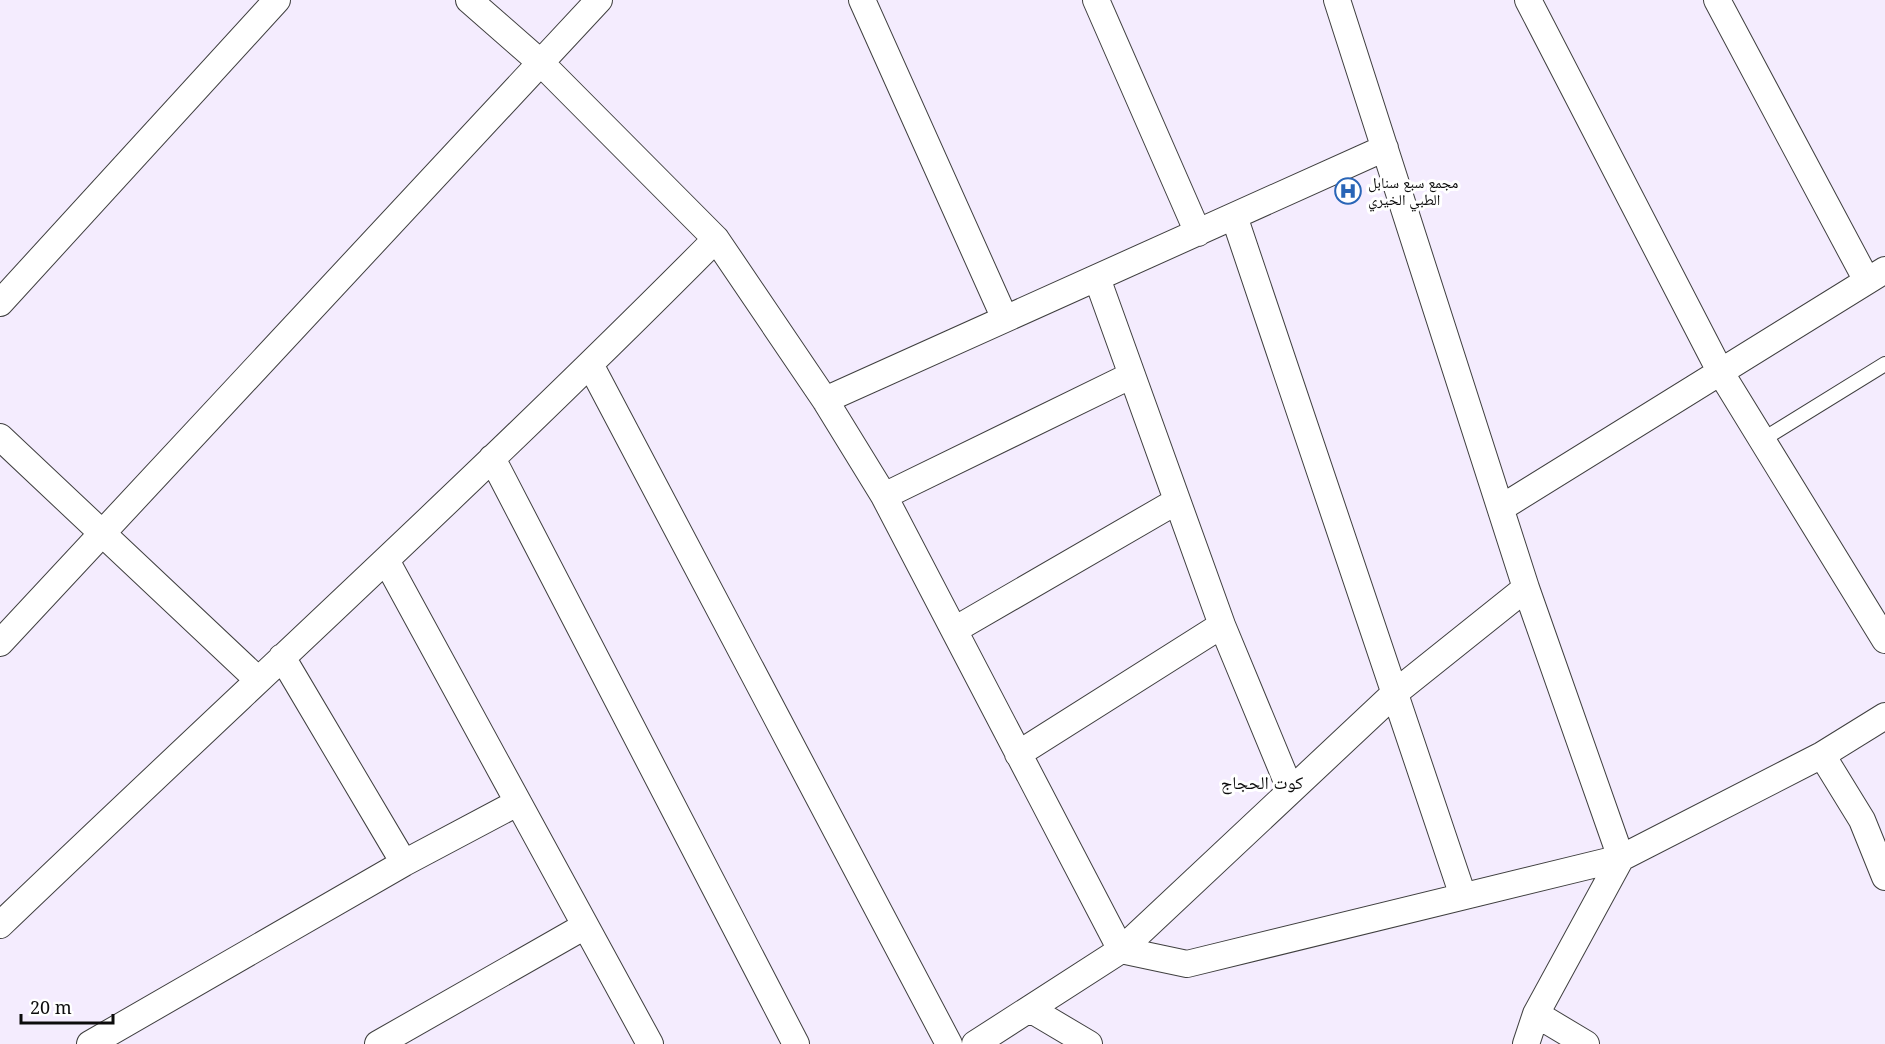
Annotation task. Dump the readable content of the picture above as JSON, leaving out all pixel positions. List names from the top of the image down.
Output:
{
  "districts": ["كوت الحجاج"],
  "places": {
    "hospital": ["مجمع سبع سنابل الطبي الخيري"]
  },
  "scale_bar": "20 m"
}
